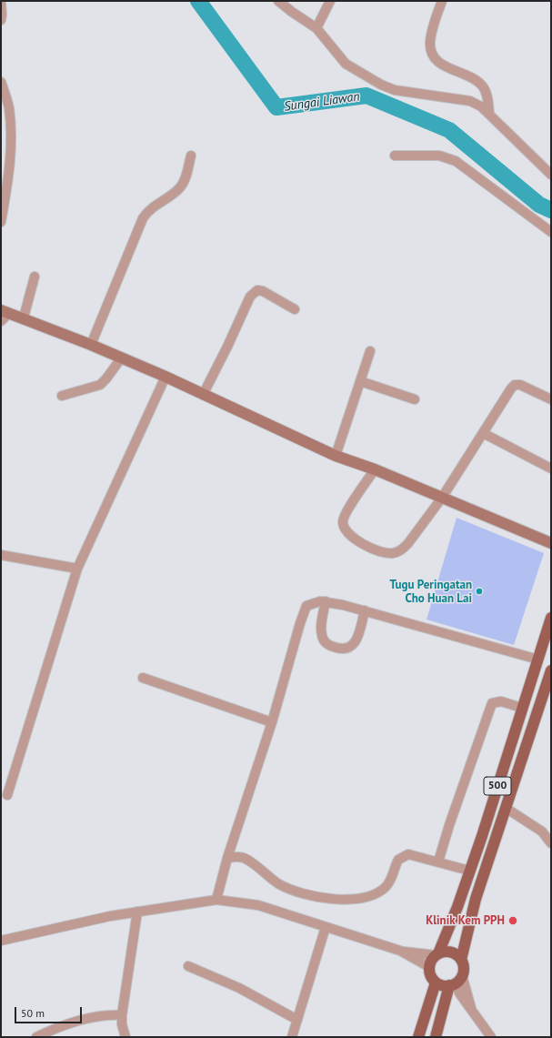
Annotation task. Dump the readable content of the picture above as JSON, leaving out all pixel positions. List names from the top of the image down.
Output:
{
  "streets": {
    "main road": ["500"]
  },
  "water": ["Sungai Liawan"],
  "places": ["Tugu Peringatan Cho Huan Lai", "Klinik Kem PPH"],
  "scale_bar": "50 m"
}
